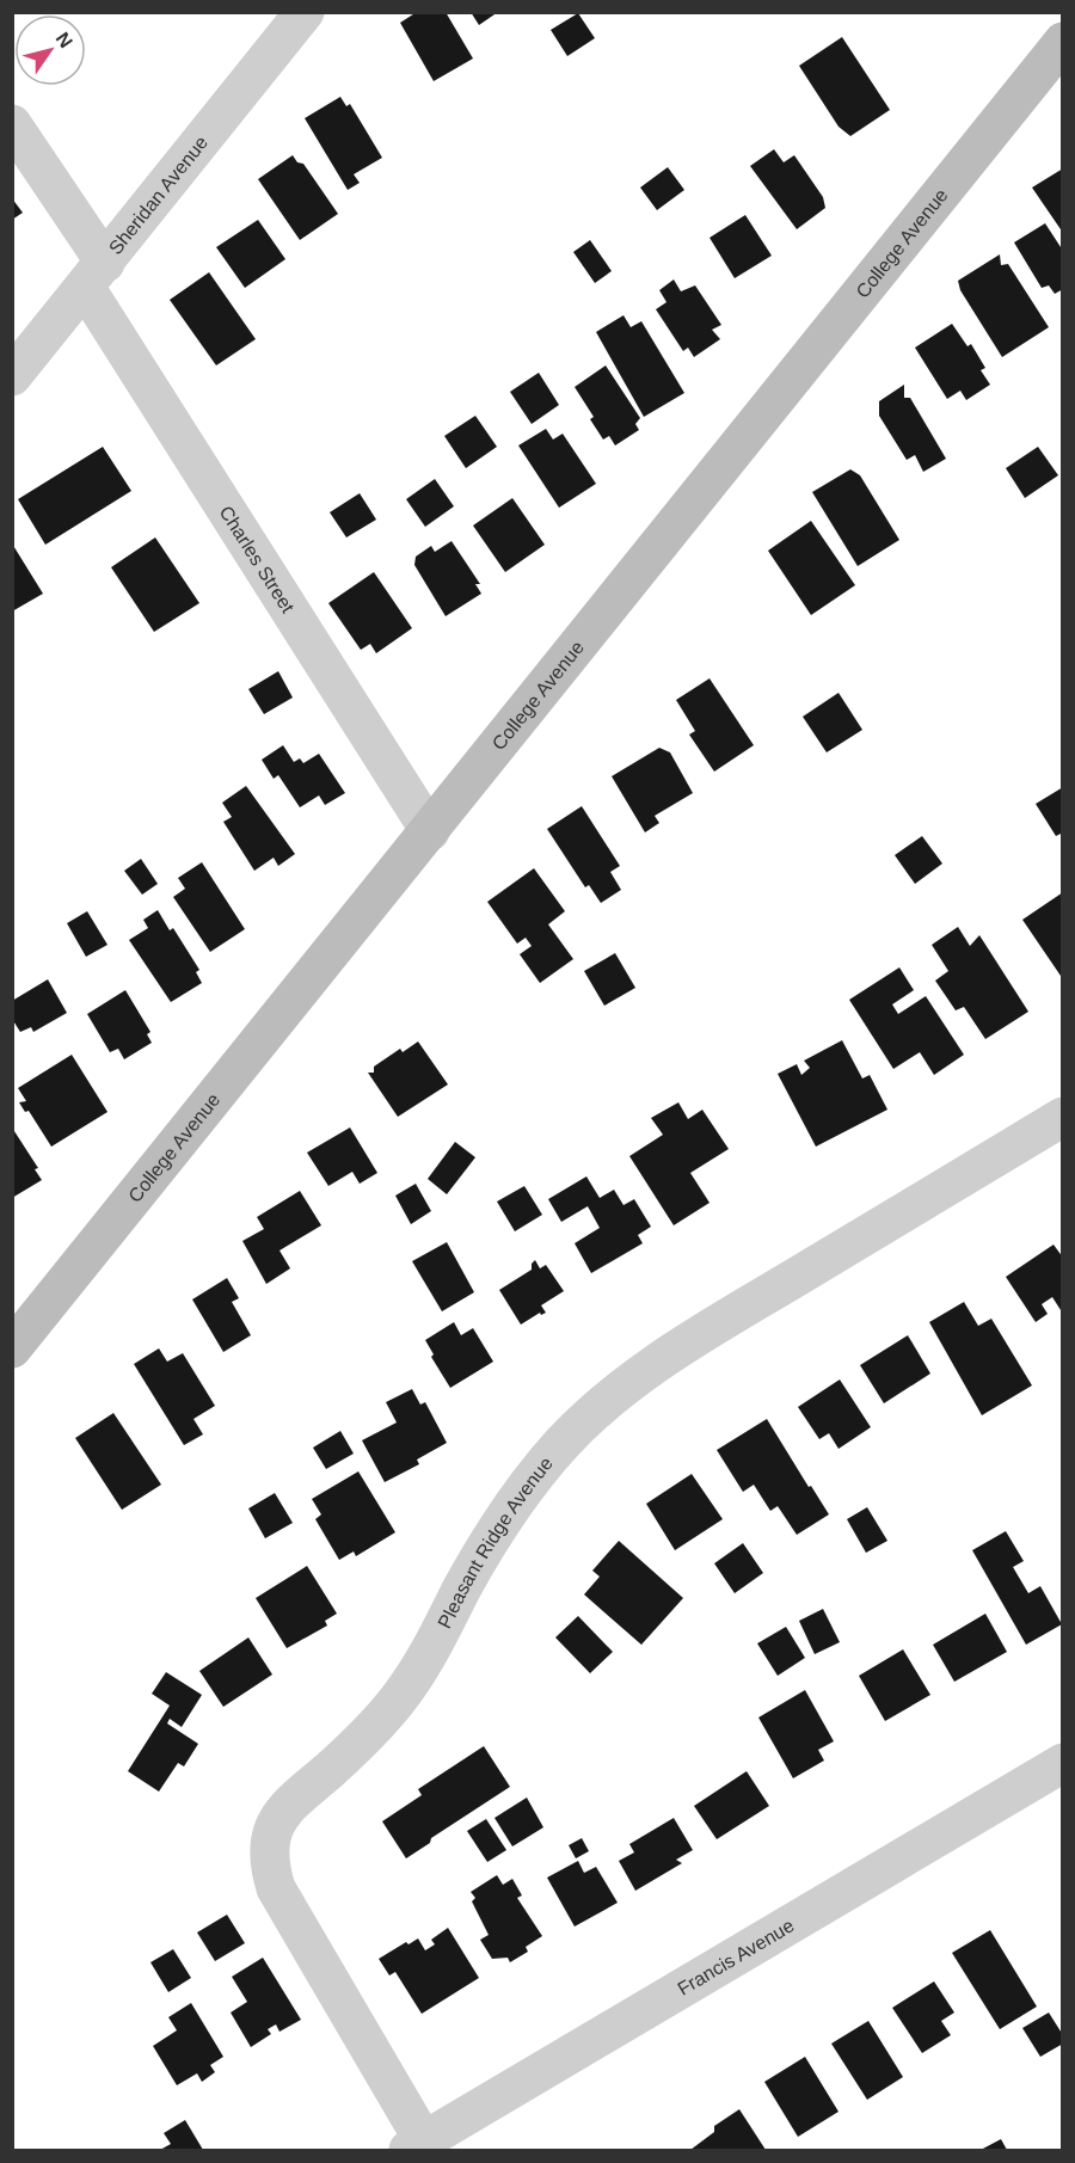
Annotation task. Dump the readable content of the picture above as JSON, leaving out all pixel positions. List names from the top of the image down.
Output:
{
  "streets": {
    "main road": ["College Avenue"],
    "street": [
      "Sheridan Avenue",
      "Charles Street",
      "Pleasant Ridge Avenue",
      "Francis Avenue"
    ]
  },
  "crossings": [
    ["Sheridan Avenue", "Charles Street"],
    ["College Avenue", "Charles Street"],
    ["Pleasant Ridge Avenue", "Francis Avenue"]
  ],
  "north": "top right"
}
